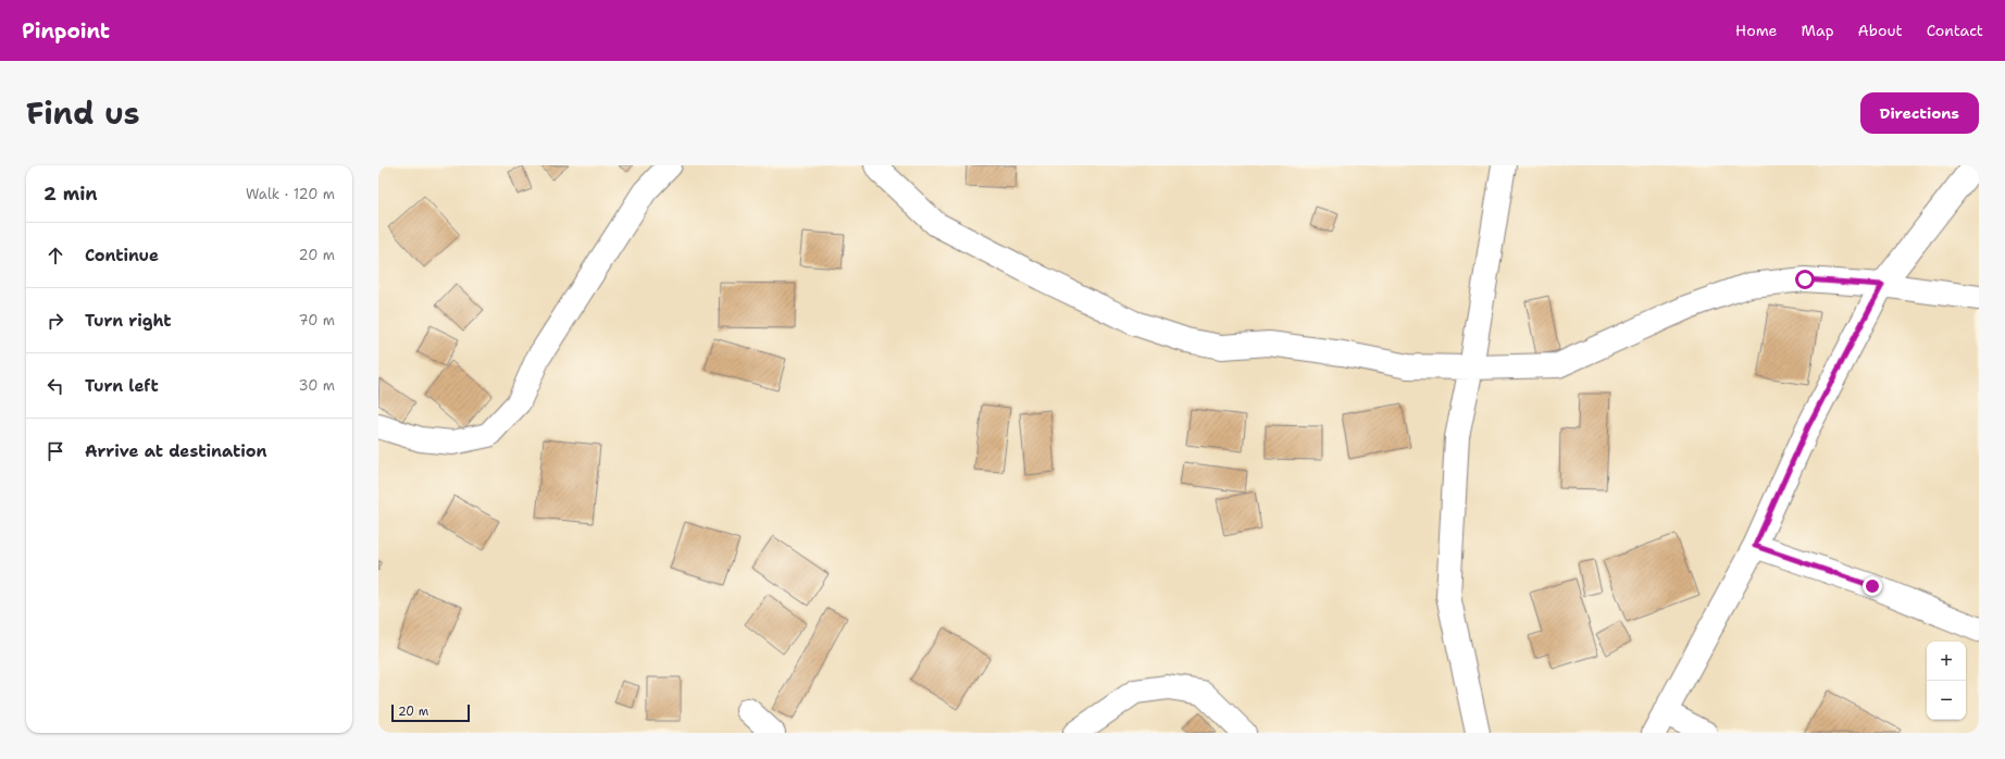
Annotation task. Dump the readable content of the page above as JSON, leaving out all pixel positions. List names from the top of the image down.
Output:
{
  "scale_bar": "20 m",
  "page": {
    "header": "Pinpoint",
    "nav": [
      "Home",
      "Map",
      "About",
      "Contact"
    ],
    "title": "Find us",
    "buttons": "Directions",
    "heading": ["2 min", "Walk · 120 m"],
    "list": [
      ["Continue", "20 m"],
      ["Turn right", "70 m"],
      ["Turn left", "30 m"],
      "Arrive at destination"
    ],
    "map_buttons": ["+", "−"],
    "scale": "20 m"
  }
}
